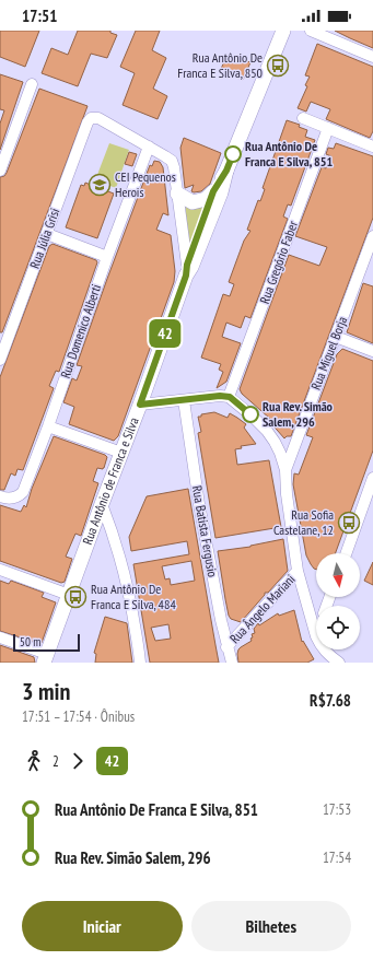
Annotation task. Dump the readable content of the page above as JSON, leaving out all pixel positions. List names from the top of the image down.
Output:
{
  "streets": {
    "main road": ["Rua Antônio de Franca e Silva"],
    "street": [
      "Rua Júlia Grisi",
      "Rua Gregório Faber",
      "Rua Domenico Alberti",
      "Rua Miguel Borja",
      "Rua Batista Fergusio",
      "Rua Ângelo Mariani"
    ]
  },
  "crossings": [
    ["Rua Júlia Grisi", "Rua Domenico Alberti"],
    ["Rua Batista Fergusio", "Rua Ângelo Mariani"]
  ],
  "places": {
    "bus stop": ["Rua Antônio De Franca E Silva, 850", "Rua Sofia Castelane, 12", "Rua Antônio De Franca E Silva, 484"],
    "other": ["Rua Antônio De Franca E Silva, 851", "Rua Rev. Simão Salem, 296"],
    "school or university": ["CEI Pequenos Herois"]
  },
  "lines": ["bus line 42"],
  "scale_bar": "50 m",
  "north": "bottom",
  "page": {
    "status": "17:51",
    "on_map": "42",
    "scale": "50 m",
    "heading": ["3 min", "17:51 – 17:54 · Ônibus", "R$7.68"],
    "legs": ["2", "42"],
    "list": [
      {
        "name": "Rua Antônio De Franca E Silva, 851",
        "value": "17:53"
      },
      {
        "name": "Rua Rev. Simão Salem, 296",
        "value": "17:54"
      }
    ],
    "buttons": ["Iniciar", "Bilhetes"]
  }
}
